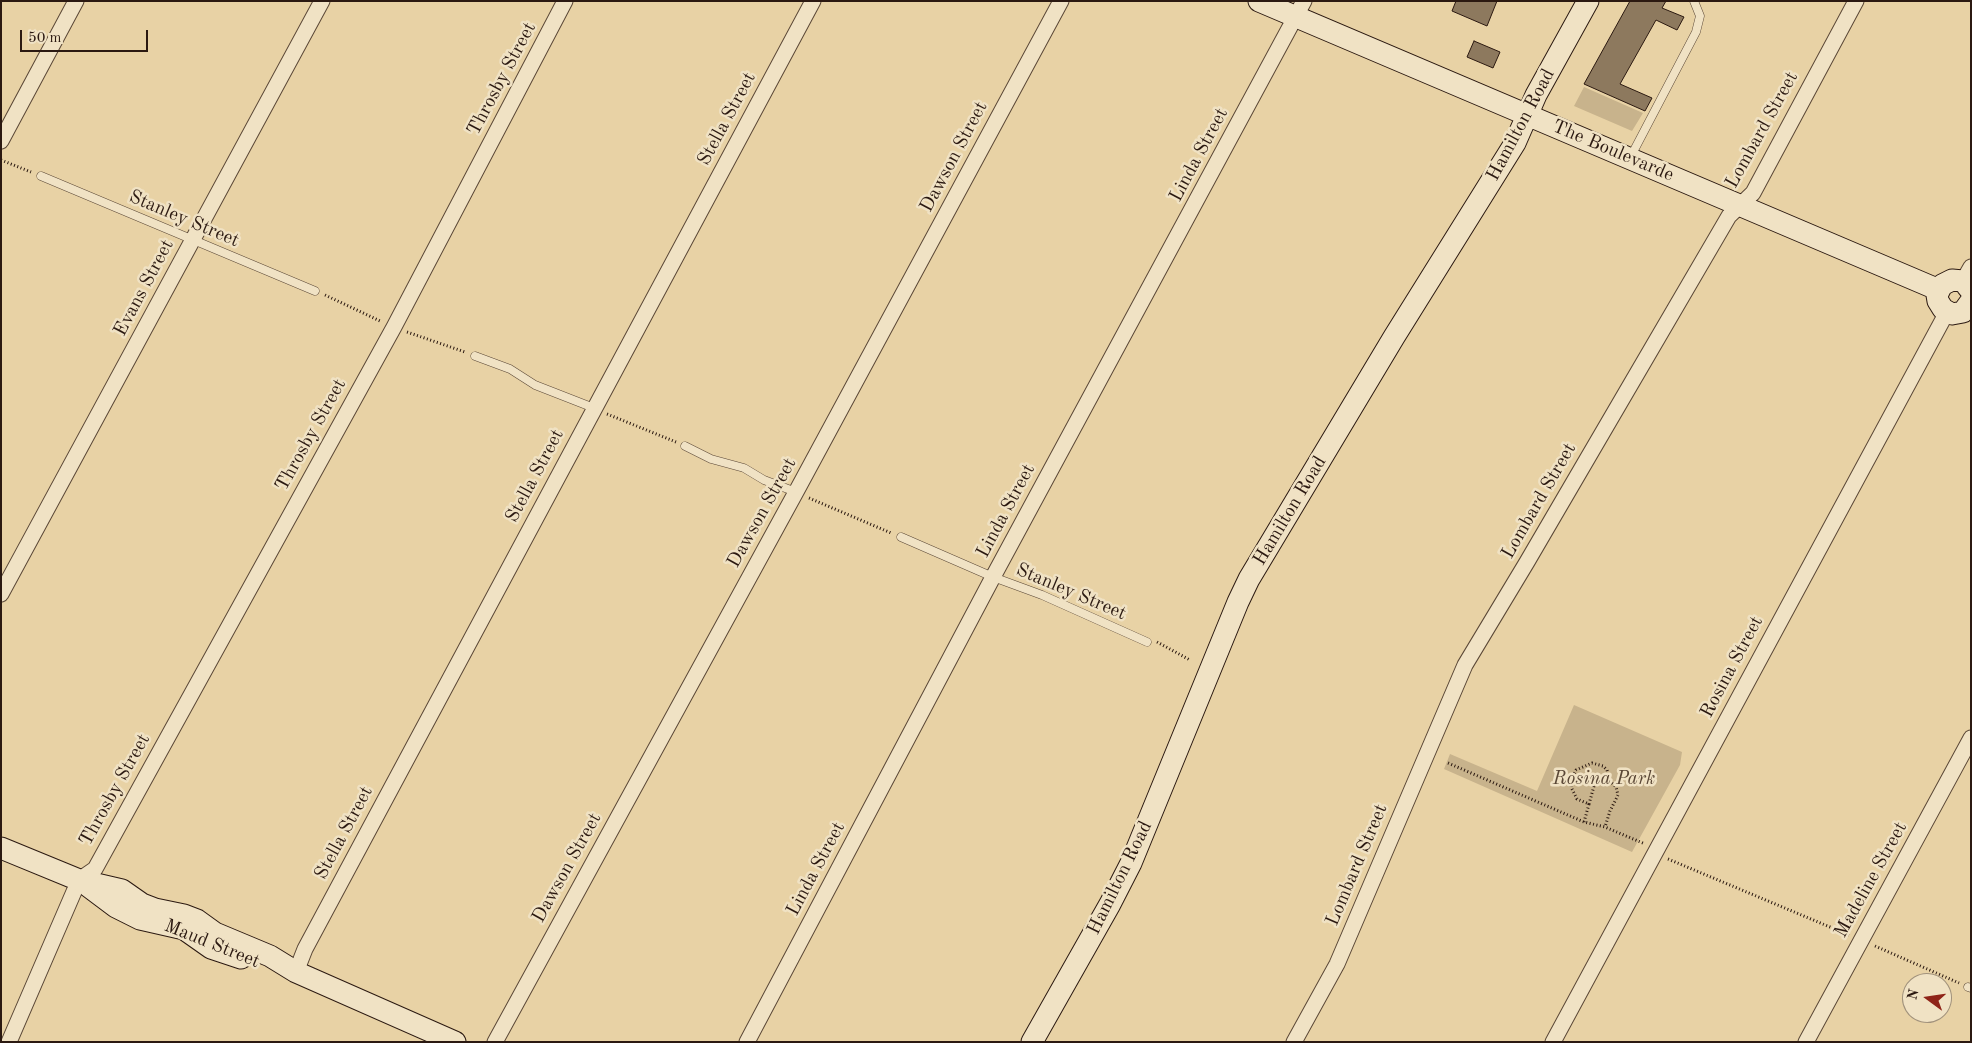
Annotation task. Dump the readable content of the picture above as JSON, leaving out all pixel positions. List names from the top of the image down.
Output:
{
  "streets": {
    "street": [
      "Throsby Street",
      "Stella Street",
      "Hamilton Road",
      "Lombard Street",
      "The Boulevarde",
      "Linda Street",
      "Dawson Street",
      "Evans Street",
      "Rosina Street",
      "Madeline Street",
      "Maud Street"
    ],
    "lane": ["Stanley Street"]
  },
  "crossings": [
    ["Throsby Street", "Maud Street"],
    ["Stella Street", "Maud Street"],
    ["Hamilton Road", "The Boulevarde"],
    ["Lombard Street", "The Boulevarde"],
    ["The Boulevarde", "Linda Street"],
    ["Linda Street", "Stanley Street"],
    ["Stanley Street", "Evans Street"]
  ],
  "parks": ["Rosina Park"],
  "scale_bar": "50 m",
  "north": "left"
}
